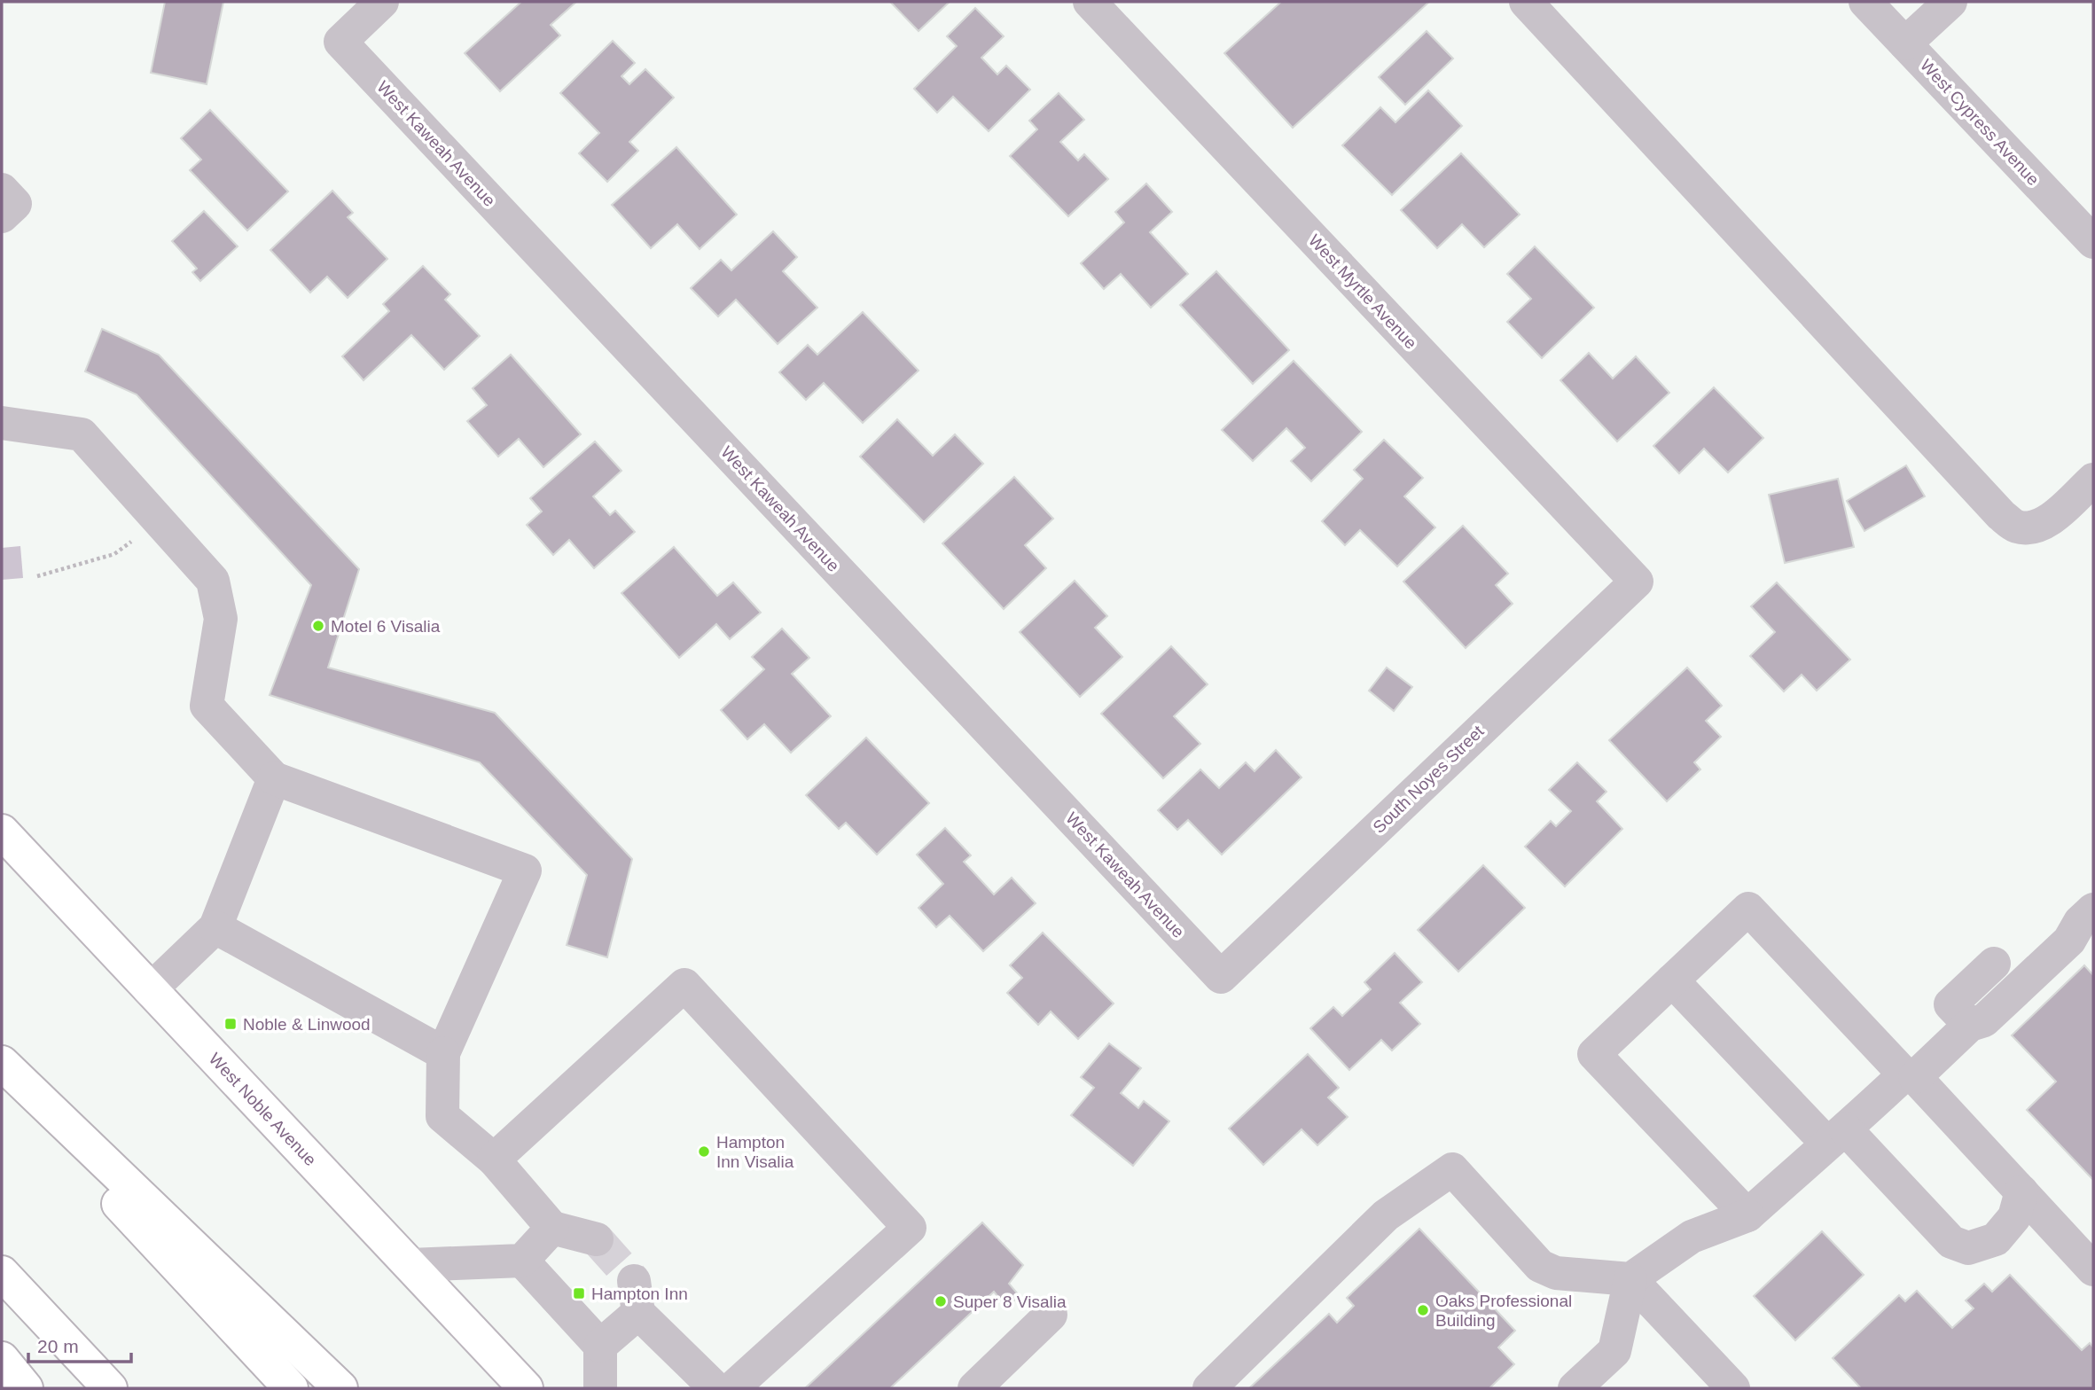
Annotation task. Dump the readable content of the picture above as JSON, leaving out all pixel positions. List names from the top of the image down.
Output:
{
  "streets": {
    "main road": ["West Noble Avenue"],
    "street": [
      "West Cypress Avenue",
      "West Kaweah Avenue",
      "West Myrtle Avenue",
      "South Noyes Street"
    ]
  },
  "crossings": [
    ["West Kaweah Avenue", "South Noyes Street"],
    ["West Myrtle Avenue", "South Noyes Street"]
  ],
  "places": {
    "other": [
      "Motel 6 Visalia",
      "Hampton Inn Visalia",
      "Super 8 Visalia",
      "Oaks Professional Building"
    ],
    "transit": ["Noble & Linwood", "Hampton Inn"]
  },
  "scale_bar": "20 m"
}
